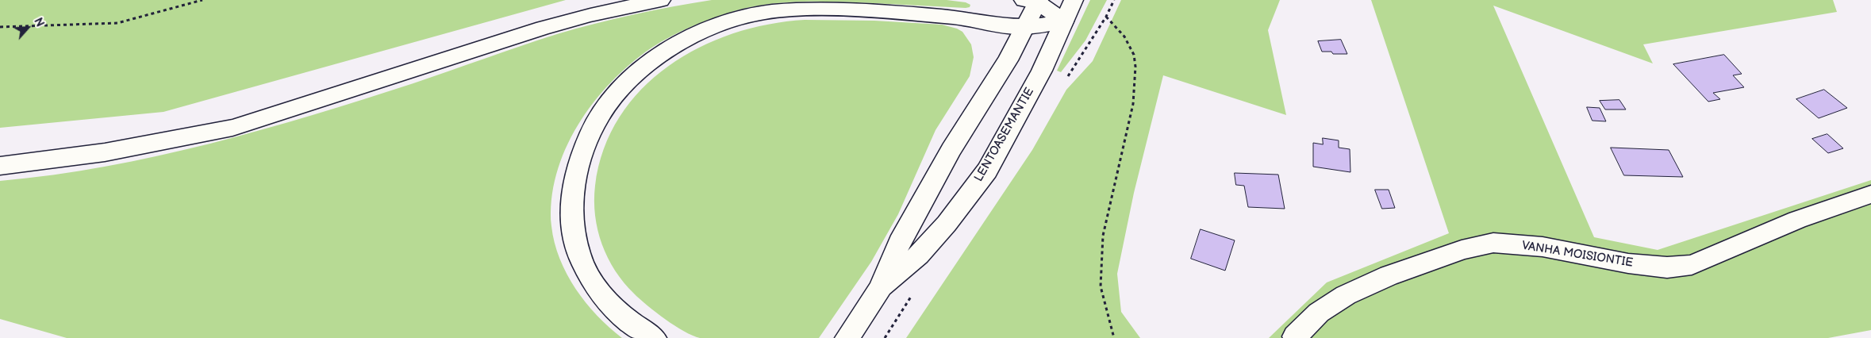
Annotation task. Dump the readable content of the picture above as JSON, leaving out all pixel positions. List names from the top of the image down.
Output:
{
  "streets": {
    "main road": ["LENTOASEMANTIE", "VANHA MOISIONTIE"]
  },
  "north": "top right"
}
